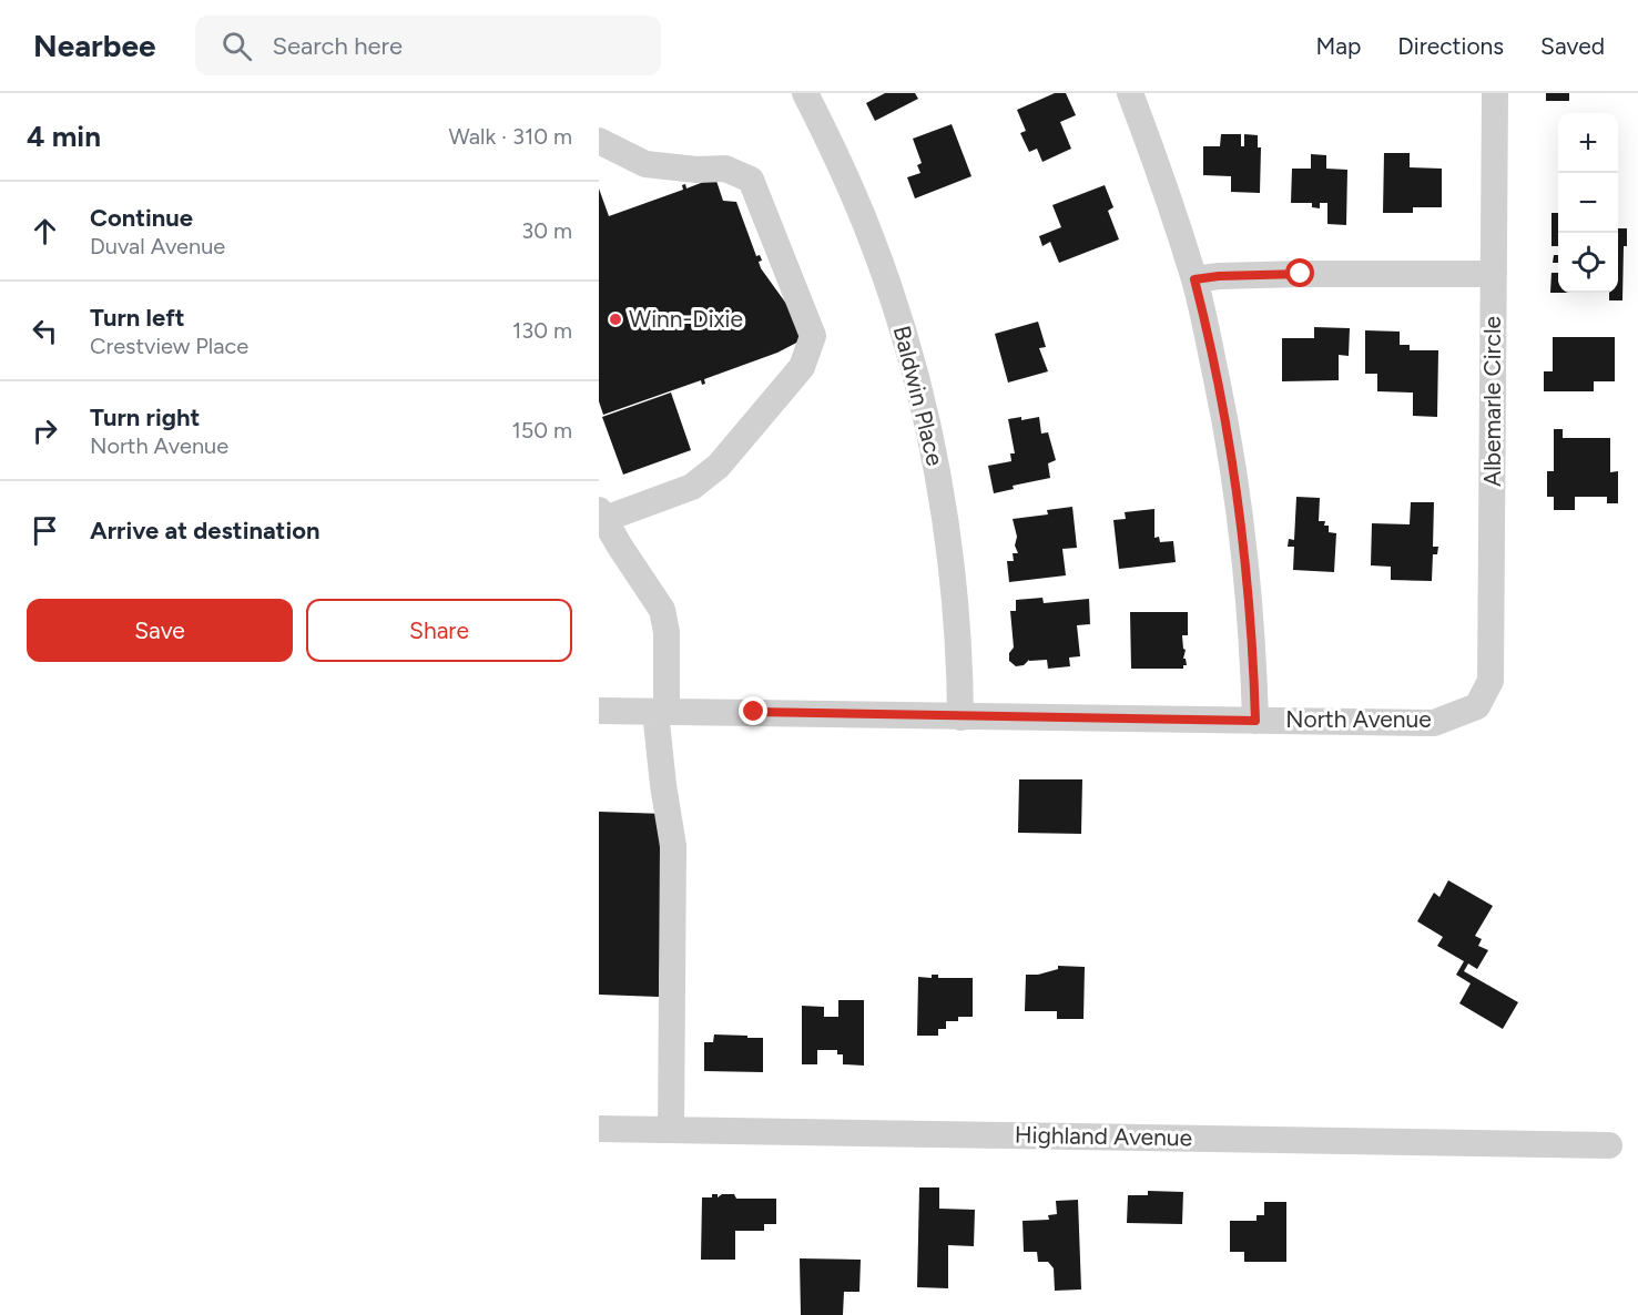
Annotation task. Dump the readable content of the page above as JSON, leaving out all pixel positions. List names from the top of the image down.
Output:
{
  "streets": {
    "street": [
      "Baldwin Place",
      "Albemarle Circle",
      "North Avenue",
      "Highland Avenue"
    ]
  },
  "crossings": [
    ["Baldwin Place", "North Avenue"],
    ["Albemarle Circle", "North Avenue"]
  ],
  "places": ["Winn-Dixie"],
  "page": {
    "header": "Nearbee",
    "search": "Search here",
    "nav": ["Map", "Directions", "Saved"],
    "heading": ["4 min", "Walk · 310 m"],
    "map_buttons": ["+", "−"],
    "list": [
      ["Continue", "Duval Avenue", "30 m"],
      ["Turn left", "Crestview Place", "130 m"],
      ["Turn right", "North Avenue", "150 m"],
      "Arrive at destination"
    ],
    "buttons": ["Save", "Share"]
  }
}
